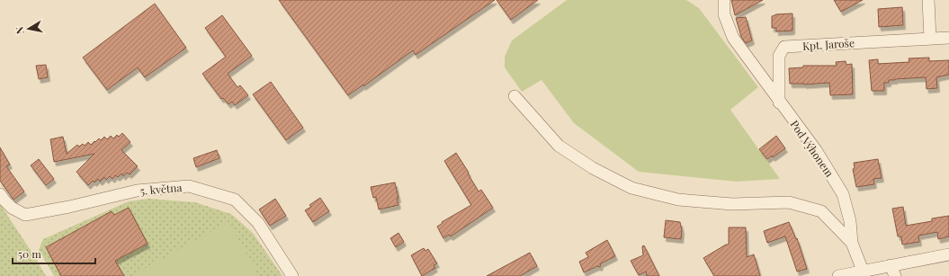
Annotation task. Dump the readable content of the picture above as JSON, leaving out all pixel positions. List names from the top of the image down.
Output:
{
  "streets": {
    "street": ["Kpt. Jaroše", "Pod Výhonem", "5. května"]
  },
  "crossings": [
    ["Kpt. Jaroše", "Pod Výhonem"]
  ],
  "scale_bar": "50 m",
  "north": "left"
}
